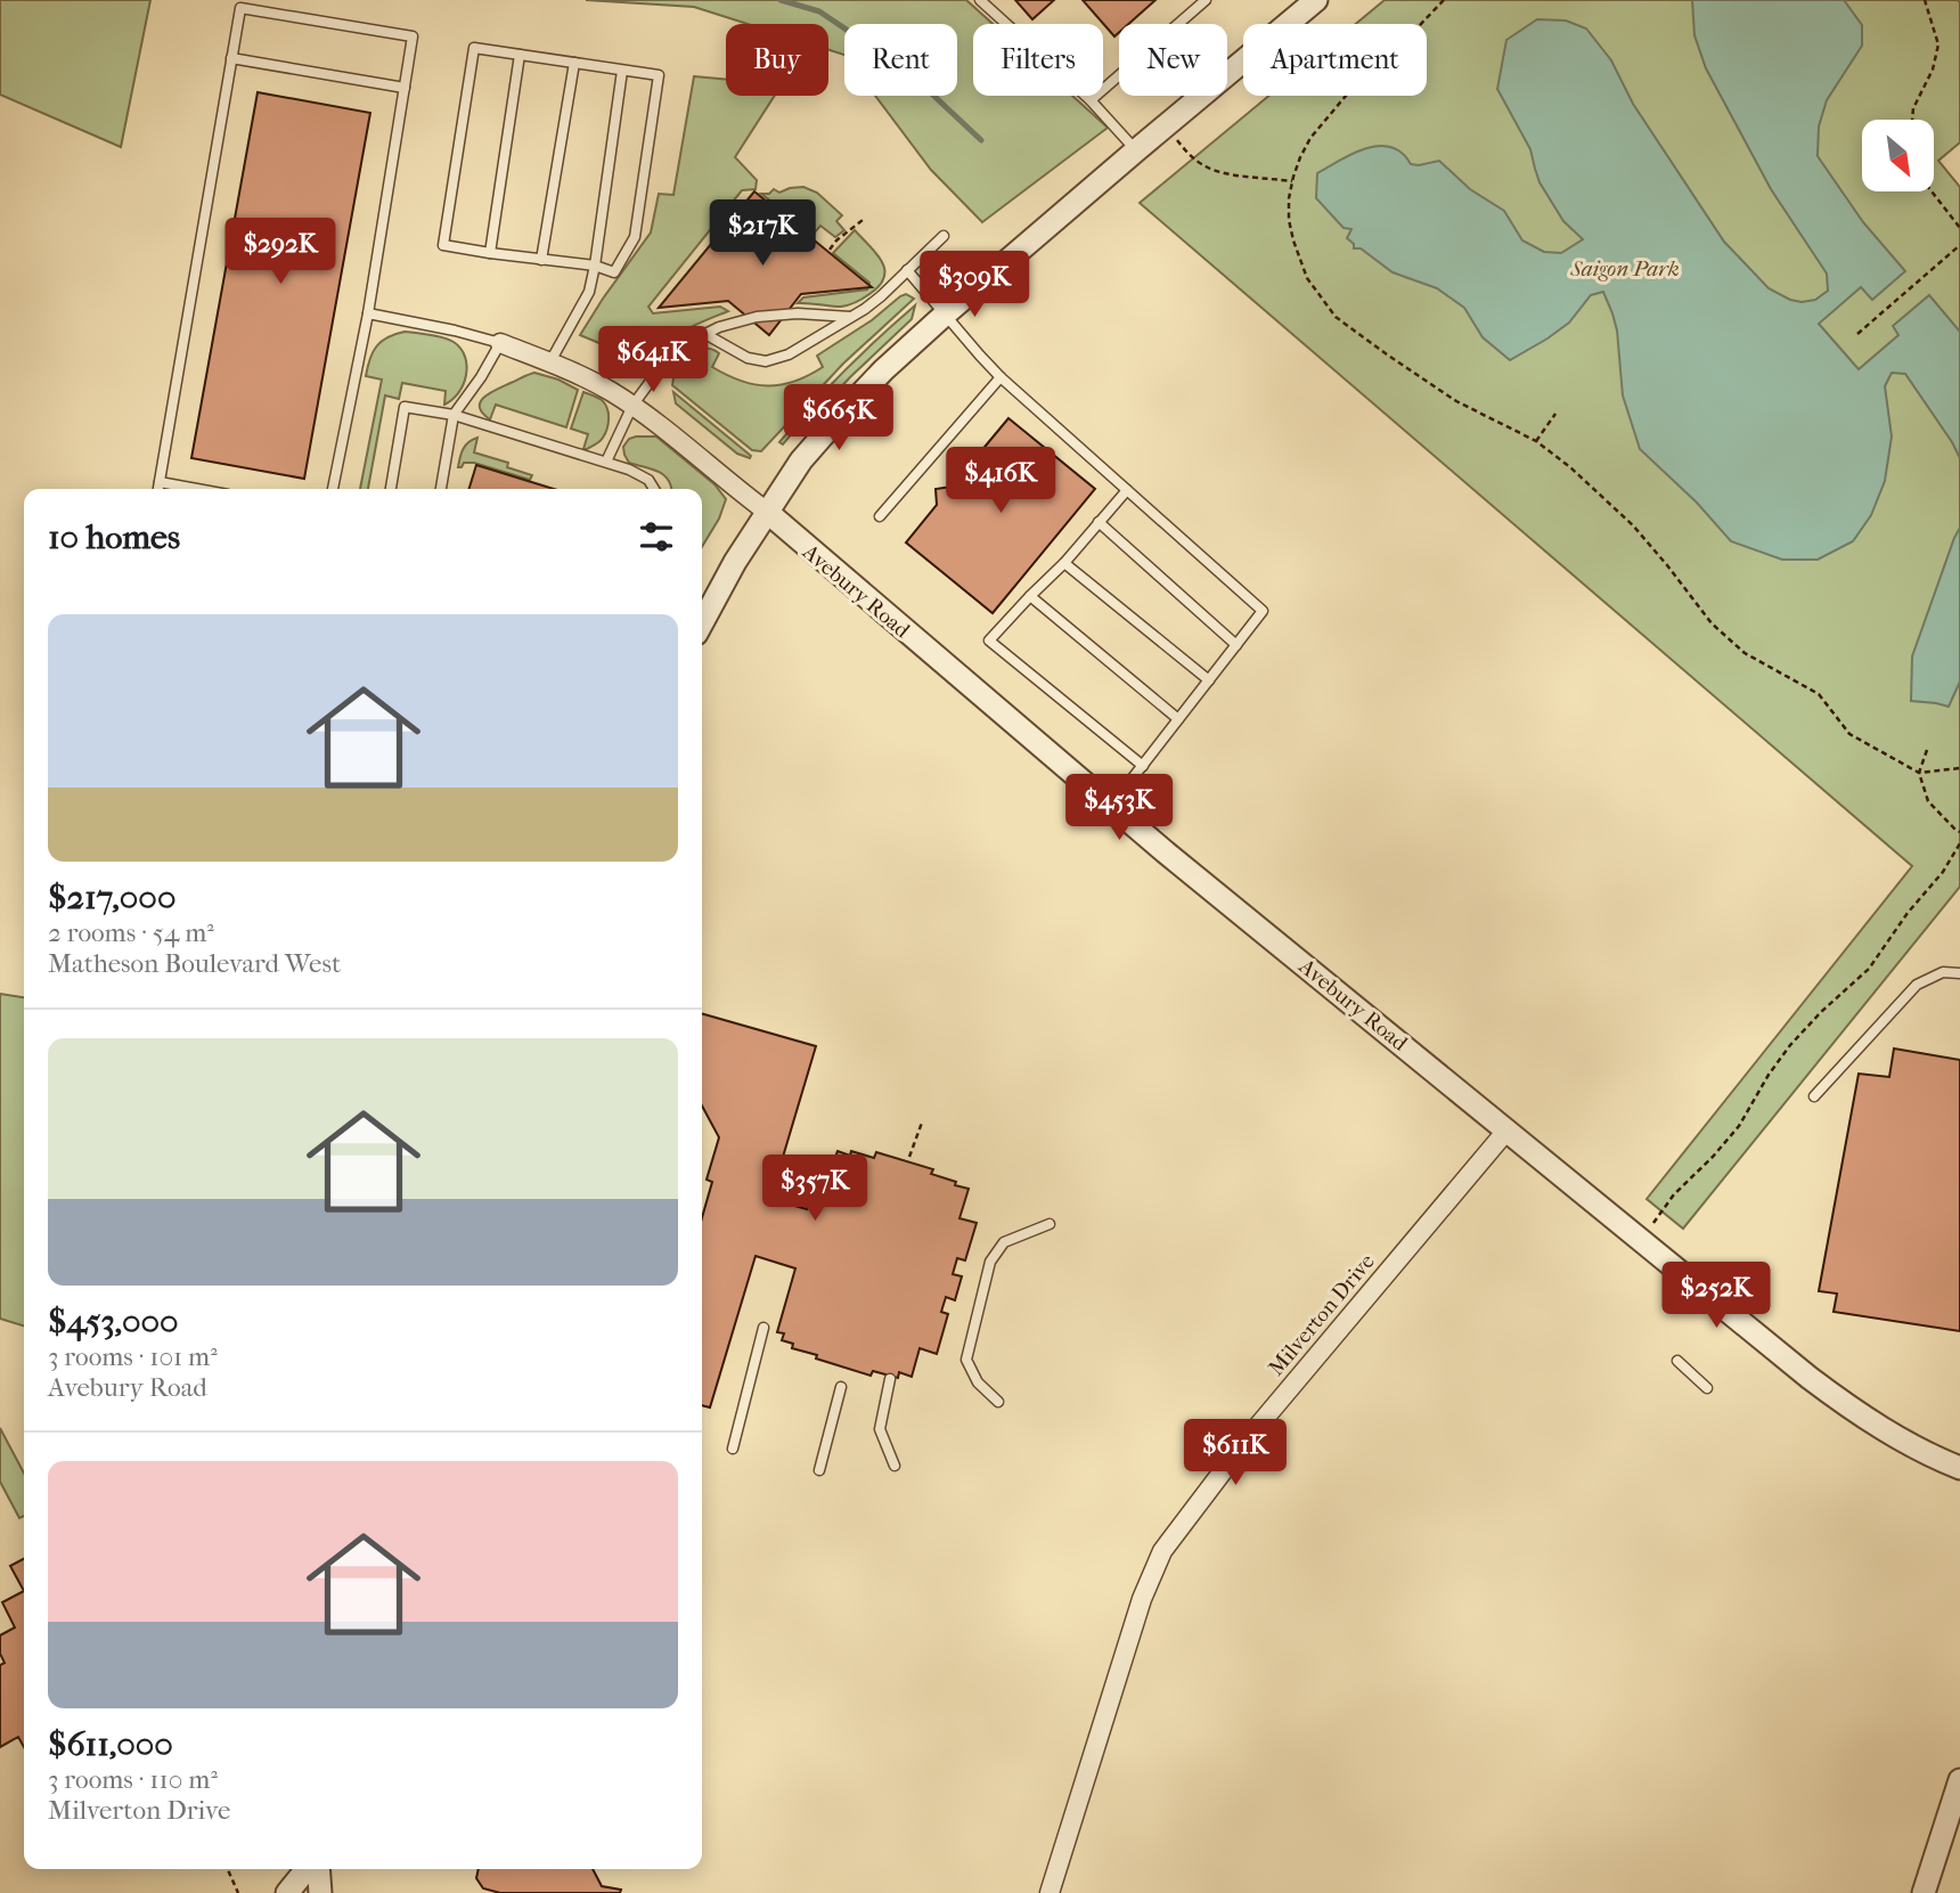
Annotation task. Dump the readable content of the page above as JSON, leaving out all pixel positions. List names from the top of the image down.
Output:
{
  "streets": {
    "street": ["Avebury Road", "Milverton Drive"]
  },
  "crossings": [
    ["Avebury Road", "Milverton Drive"]
  ],
  "parks": ["Saigon Park"],
  "north": "bottom right",
  "page": {
    "chip": [
      "Buy",
      "Rent",
      "Filters",
      "New",
      "Apartment"
    ],
    "price": [
      "$217K",
      "$292K",
      "$309K",
      "$641K",
      "$665K",
      "$416K",
      "$453K",
      "$357K",
      "$252K",
      "$611K"
    ],
    "heading": "10 homes",
    "list": [
      {
        "name": "$217,000",
        "note": "2 rooms · 54 m² · Matheson Boulevard West"
      },
      {
        "name": "$453,000",
        "note": "3 rooms · 101 m² · Avebury Road"
      },
      {
        "name": "$611,000",
        "note": "3 rooms · 110 m² · Milverton Drive"
      }
    ]
  }
}
